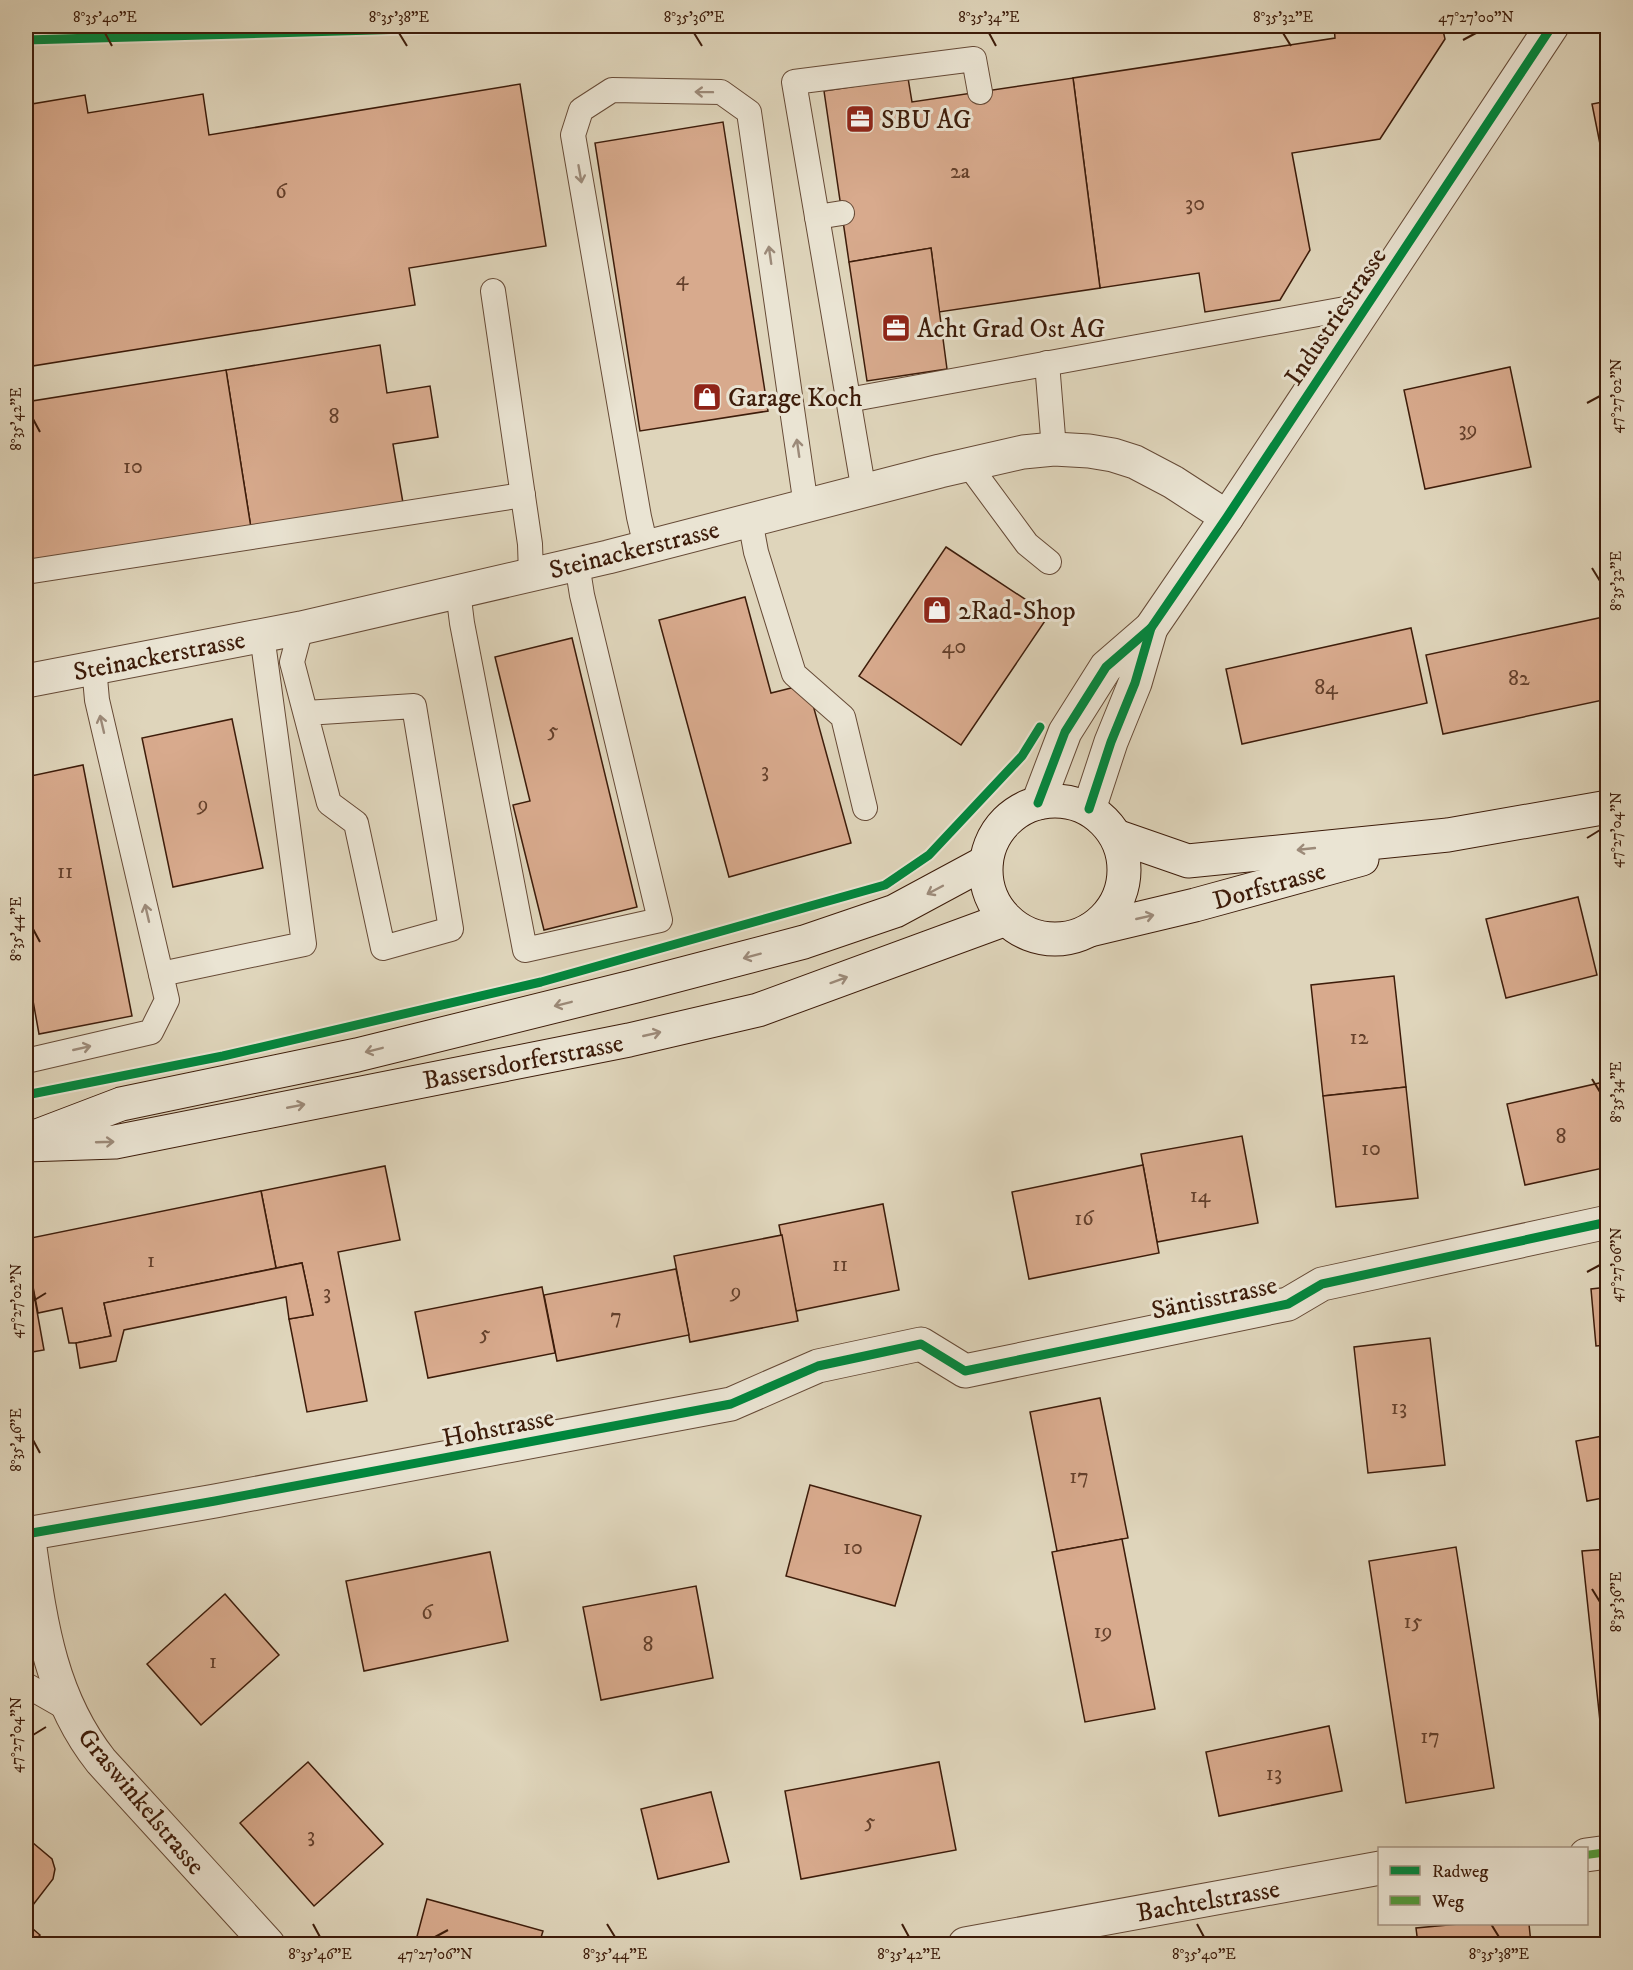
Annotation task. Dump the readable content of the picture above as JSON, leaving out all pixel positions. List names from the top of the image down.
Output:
{
  "streets": {
    "street": [
      "Industriestrasse",
      "Steinackerstrasse",
      "Dorfstrasse",
      "Bassersdorferstrasse",
      "Säntisstrasse",
      "Hohstrasse",
      "Graswinkelstrasse",
      "Bachtelstrasse"
    ]
  },
  "crossings": [
    ["Industriestrasse", "Steinackerstrasse"],
    ["Industriestrasse", "Dorfstrasse"],
    ["Industriestrasse", "Bassersdorferstrasse"],
    ["Dorfstrasse", "Bassersdorferstrasse"],
    ["Säntisstrasse", "Hohstrasse"],
    ["Hohstrasse", "Graswinkelstrasse"]
  ],
  "places": {
    "office": ["SBU AG", "Acht Grad Ost AG"],
    "shop": ["Garage Koch", "2Rad-Shop"]
  },
  "house_numbers": [
    "2a",
    "6",
    "30",
    "4",
    "8",
    "39",
    "10",
    "40",
    "82",
    "84",
    "5",
    "3",
    "9",
    "11",
    "12",
    "8",
    "10",
    "14",
    "16",
    "1",
    "11",
    "9",
    "3",
    "7",
    "5",
    "13",
    "17",
    "10",
    "6",
    "15",
    "19",
    "8",
    "1",
    "17",
    "13",
    "5",
    "3"
  ],
  "legend": ["Radweg", "Weg"],
  "coordinates": [
    "8°35'40\"E",
    "8°35'38\"E",
    "8°35'36\"E",
    "8°35'34\"E",
    "8°35'32\"E",
    "47°27'00\"N",
    "47°27'02\"N",
    "8°35'42\"E",
    "47°27'04\"N",
    "8°35'44\"E",
    "47°27'06\"N",
    "8°35'46\"E"
  ]
}
